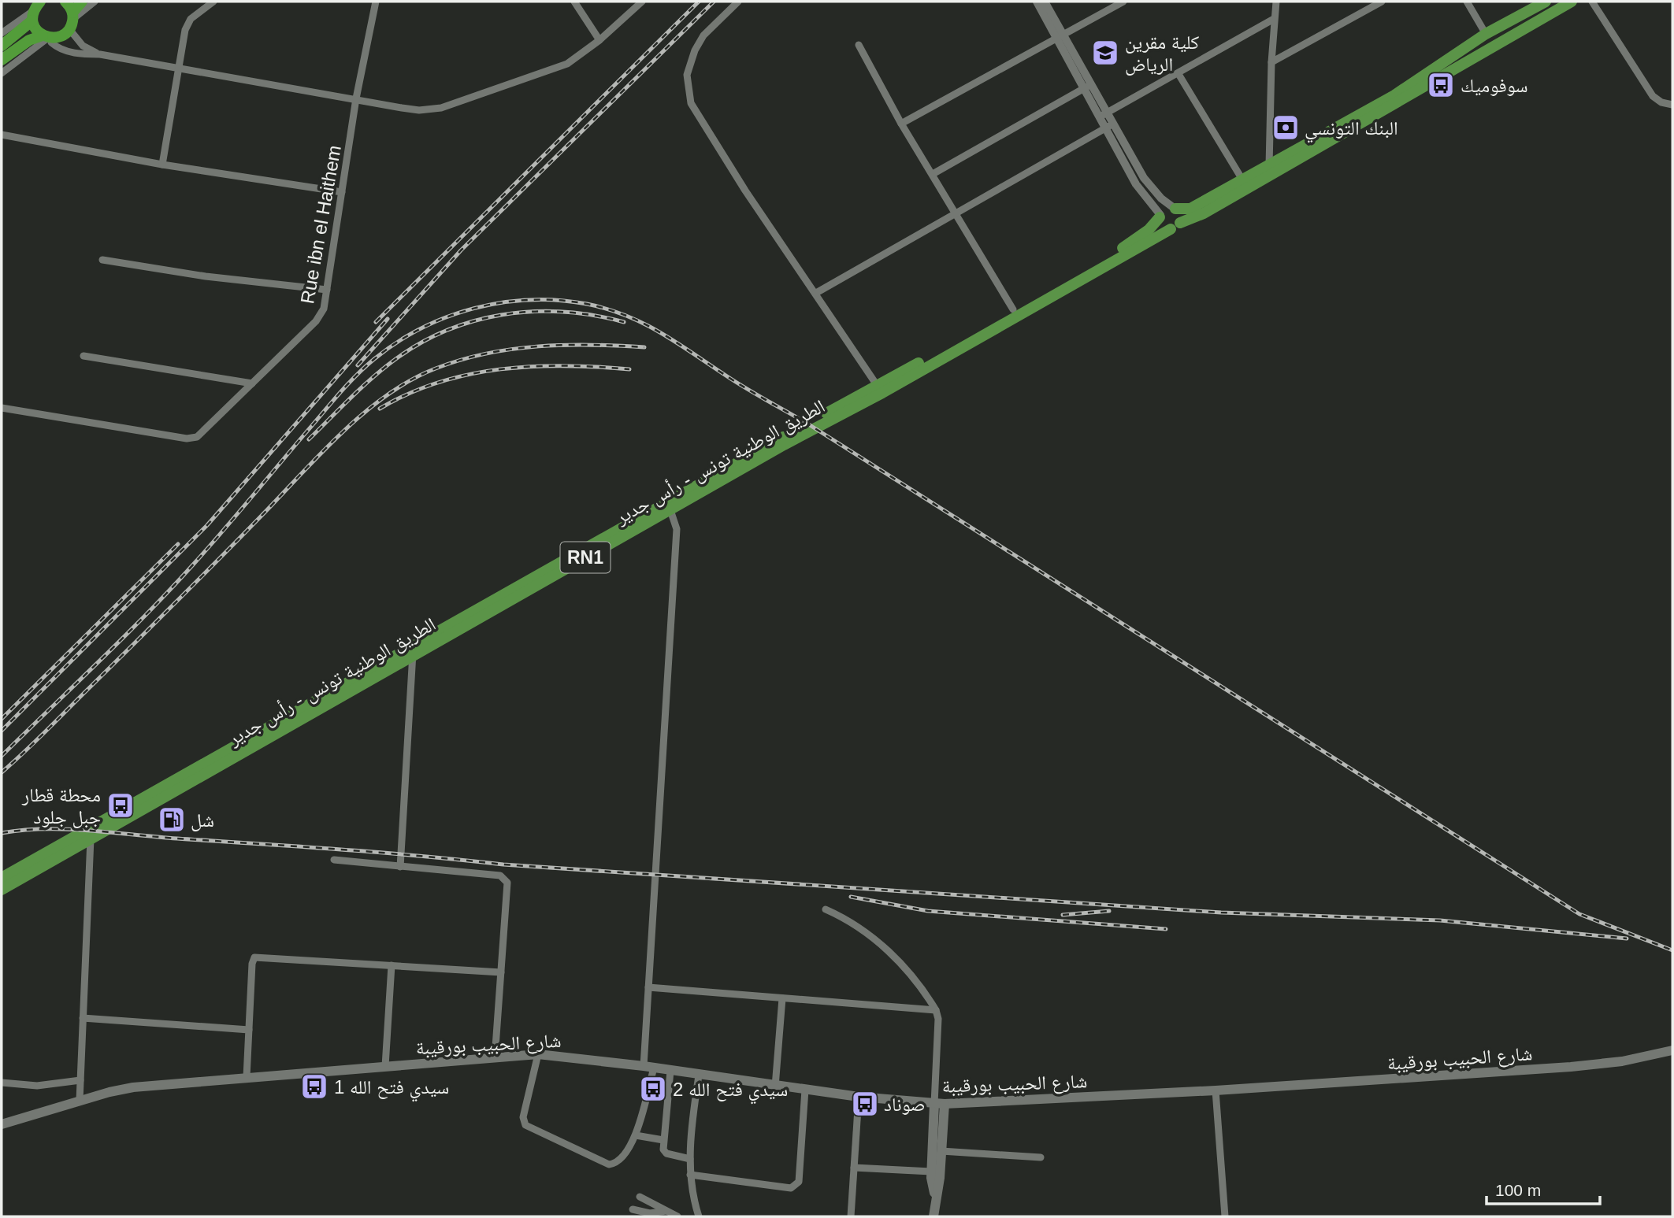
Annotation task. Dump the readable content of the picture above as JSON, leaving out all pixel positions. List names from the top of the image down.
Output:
{
  "streets": {
    "main road": ["الطريق الوطنية تونس - رأس جدير", "RN1", "شارع الحبيب بورقيبة"],
    "street": ["Rue ibn el Haithem"]
  },
  "crossings": [
    ["الطريق الوطنية تونس - رأس جدير", "RN1"]
  ],
  "places": {
    "school or university": ["كلية مقرين الرياض"],
    "bus stop": [
      "سوفوميك",
      "محطة قطار جبل جلود",
      "سيدي فتح الله 1",
      "2 سيدي فتح الله",
      "صوناد"
    ],
    "bank": ["البنك التونسي"],
    "fuel station": ["شل"]
  },
  "scale_bar": "100 m"
}
